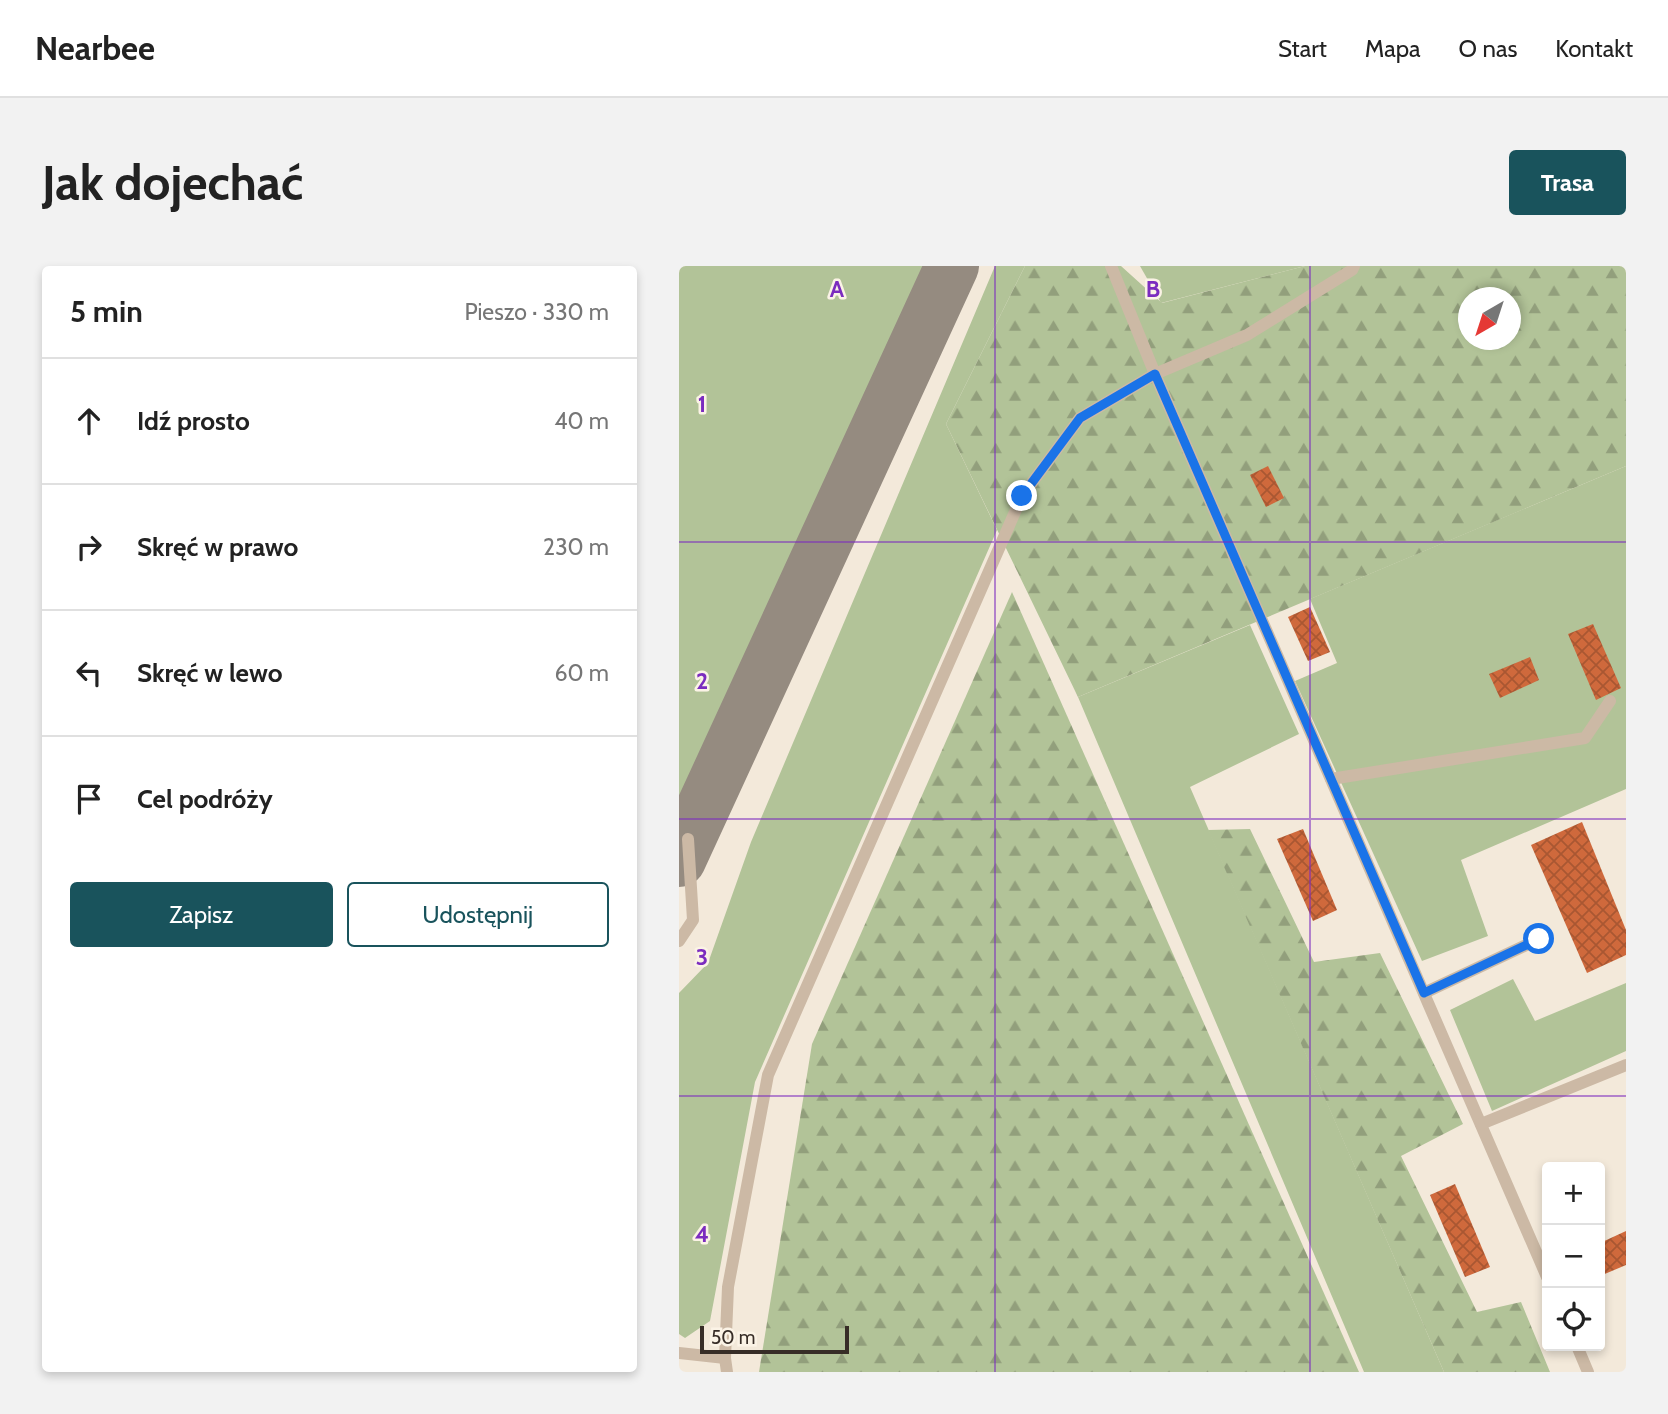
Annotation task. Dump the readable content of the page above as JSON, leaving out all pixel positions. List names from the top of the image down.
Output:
{
  "scale_bar": "50 m",
  "north": "bottom left",
  "page": {
    "header": "Nearbee",
    "nav": [
      "Start",
      "Mapa",
      "O nas",
      "Kontakt"
    ],
    "buttons": [
      "Trasa",
      ["Zapisz", "Udostępnij"]
    ],
    "title": "Jak dojechać",
    "heading": ["5 min", "Pieszo · 330 m"],
    "list": [
      ["Idź prosto", "40 m"],
      ["Skręć w prawo", "230 m"],
      ["Skręć w lewo", "60 m"],
      "Cel podróży"
    ],
    "map_buttons": ["+", "−"],
    "scale": "50 m"
  },
  "grid": {
    "columns": ["A", "B"],
    "rows": [
      "1",
      "2",
      "3",
      "4"
    ]
  }
}
